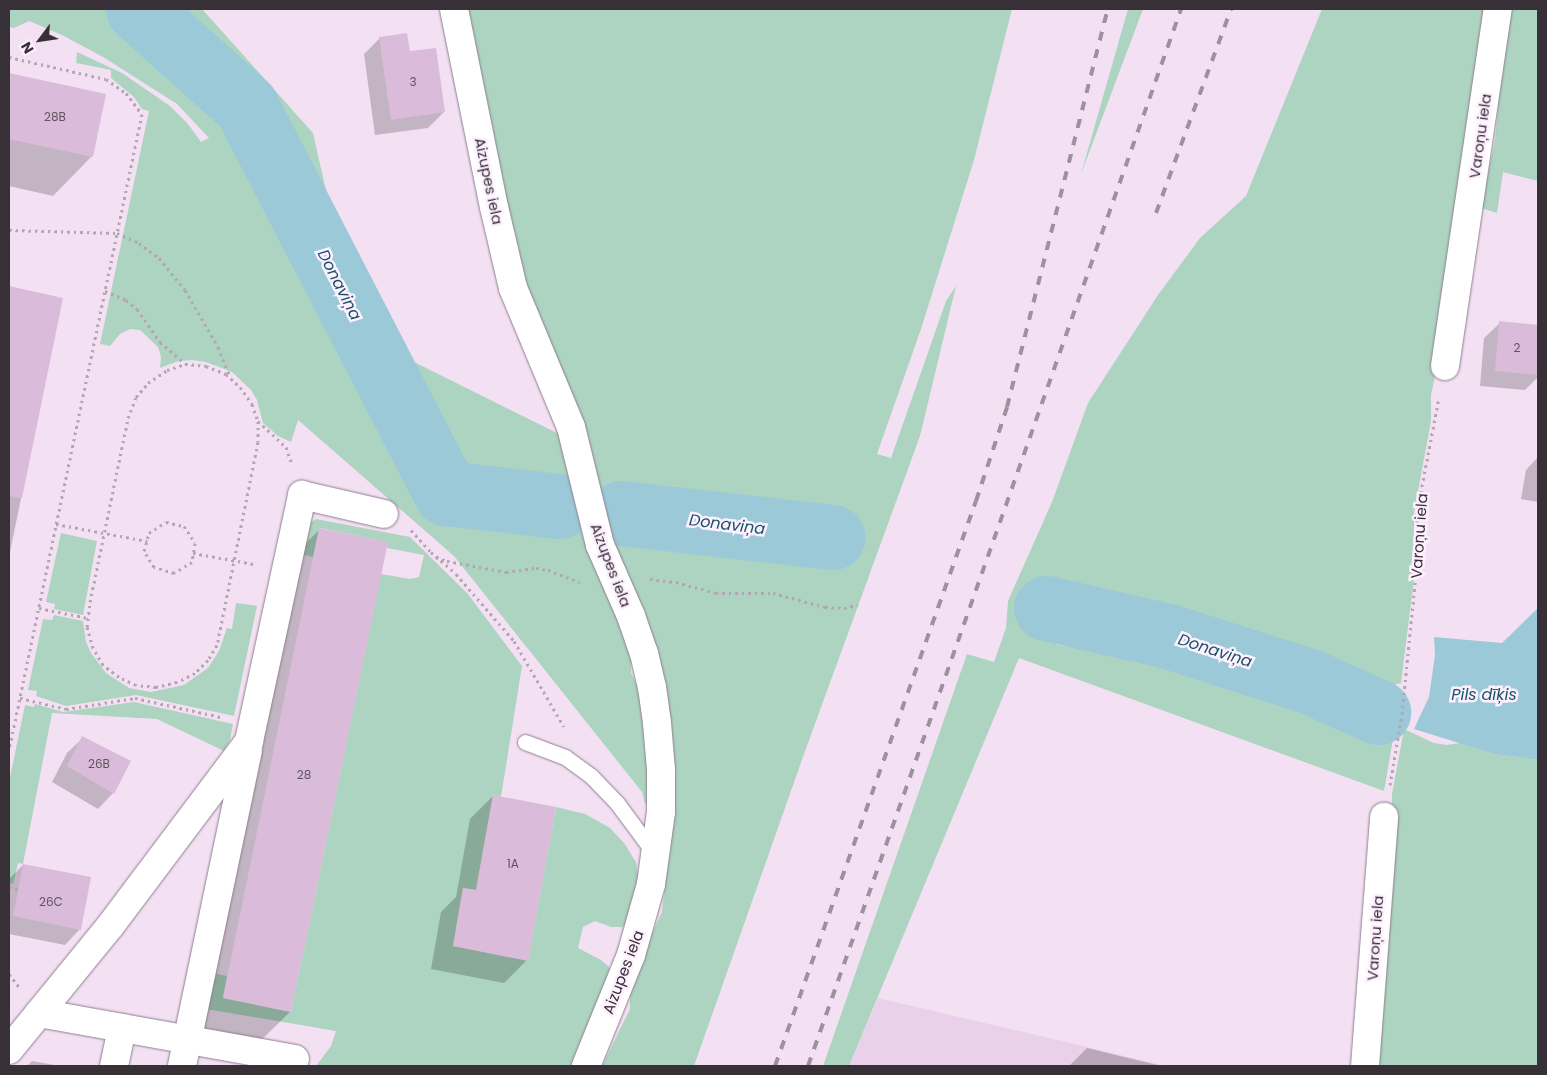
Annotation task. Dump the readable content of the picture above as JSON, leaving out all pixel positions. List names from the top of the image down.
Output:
{
  "streets": {
    "street": ["Varoņu iela", "Aizupes iela"]
  },
  "water": ["Donaviņa", "Pils dīķis"],
  "house_numbers": [
    "3",
    "28B",
    "2",
    "26B",
    "28",
    "1A",
    "26C"
  ],
  "north": "bottom left"
}
